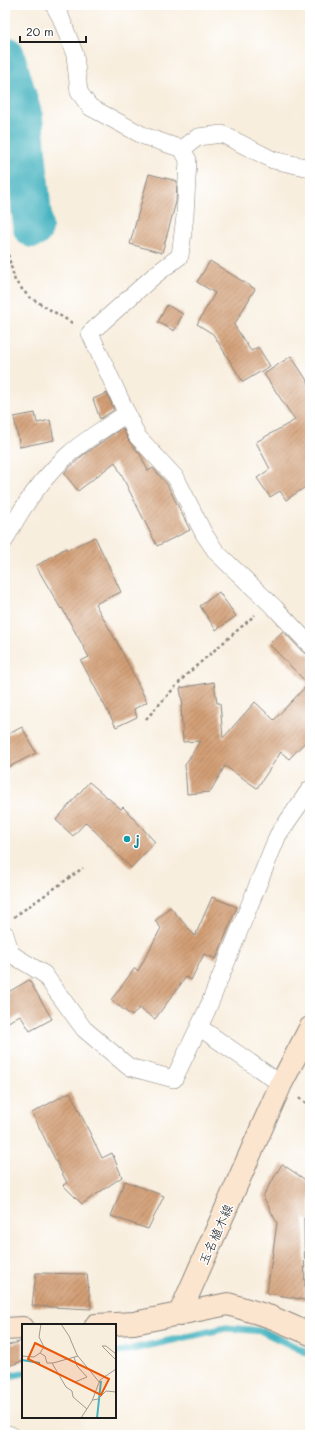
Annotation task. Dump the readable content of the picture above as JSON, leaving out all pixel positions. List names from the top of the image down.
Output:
{
  "streets": {
    "main road": ["玉名植木線"]
  },
  "places": ["j"],
  "scale_bar": "20 m"
}
